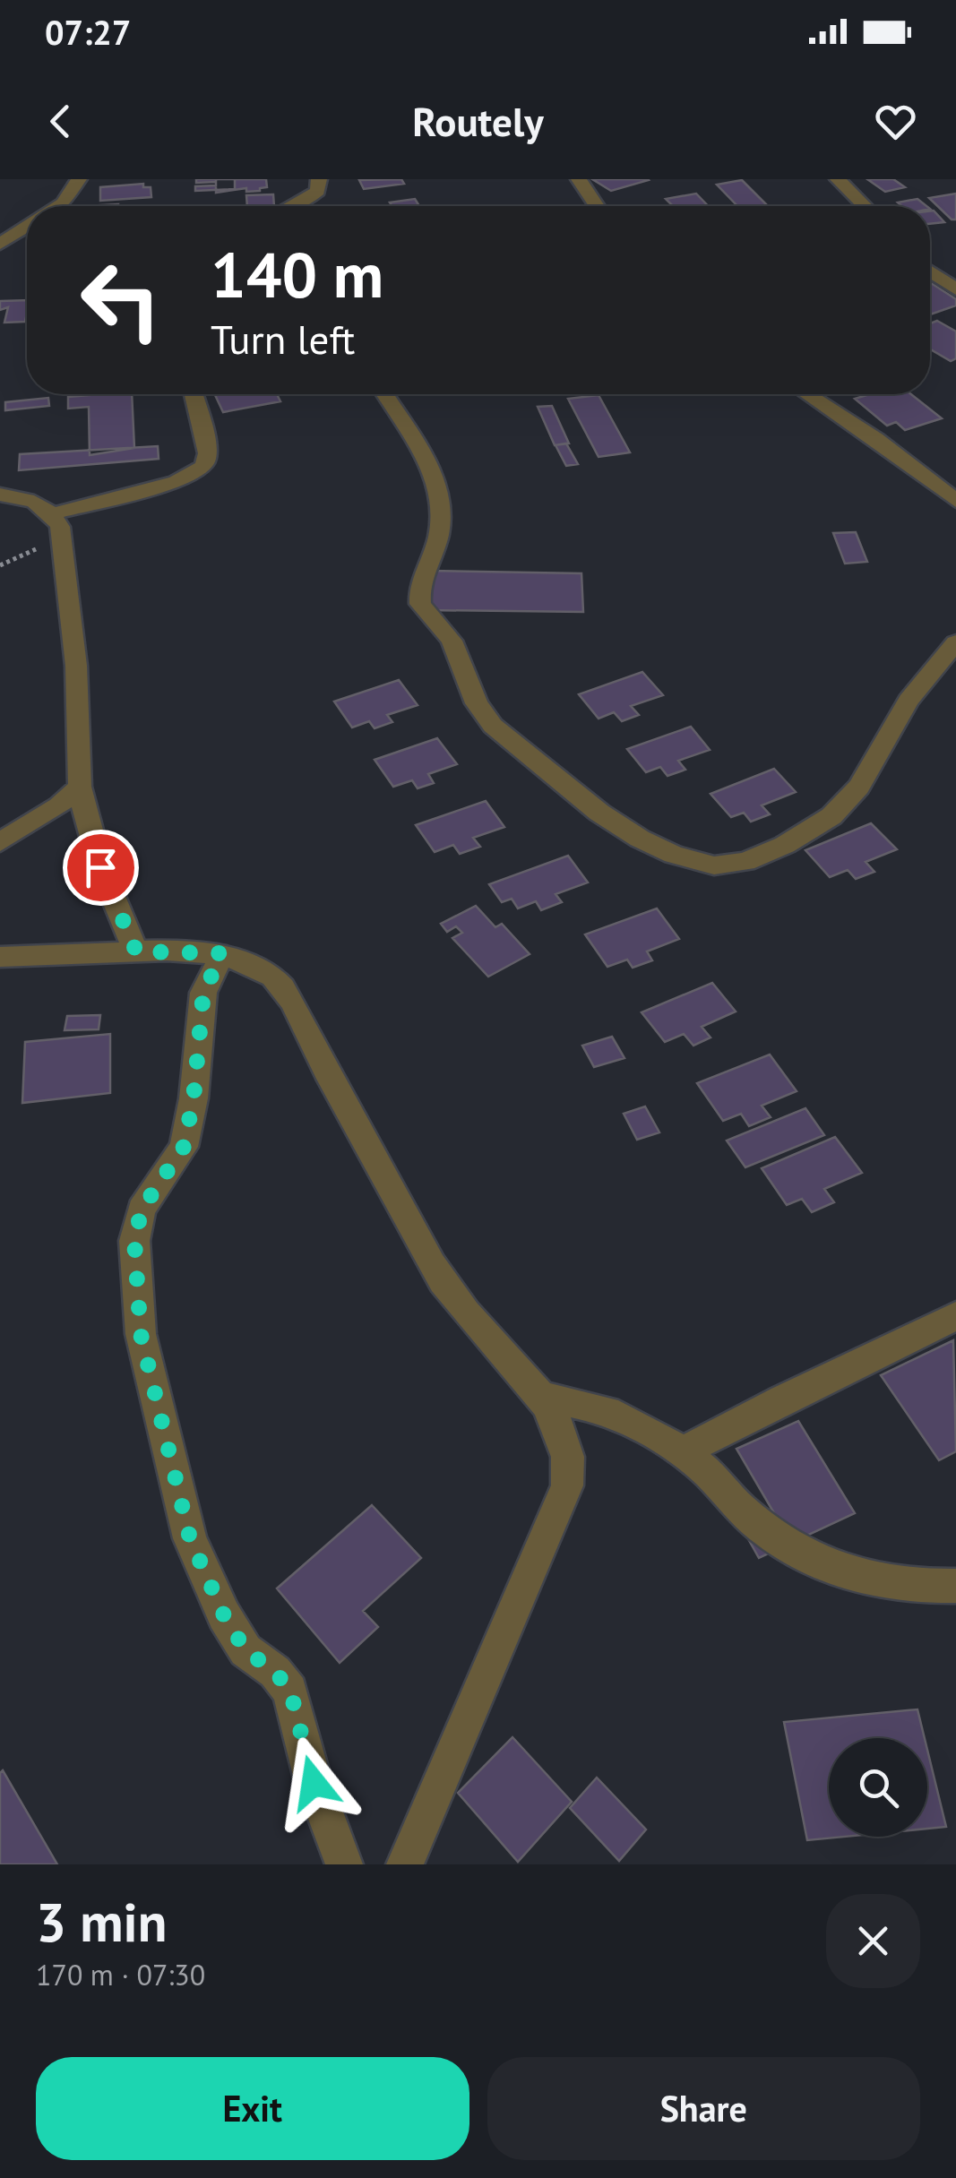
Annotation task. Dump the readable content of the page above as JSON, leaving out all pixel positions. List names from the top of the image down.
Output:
{
  "page": {
    "status": "07:27",
    "header": "Routely",
    "turn": ["140 m", "Turn left"],
    "heading": ["3 min", "170 m · 07:30"],
    "buttons": ["Exit", "Share"]
  }
}
